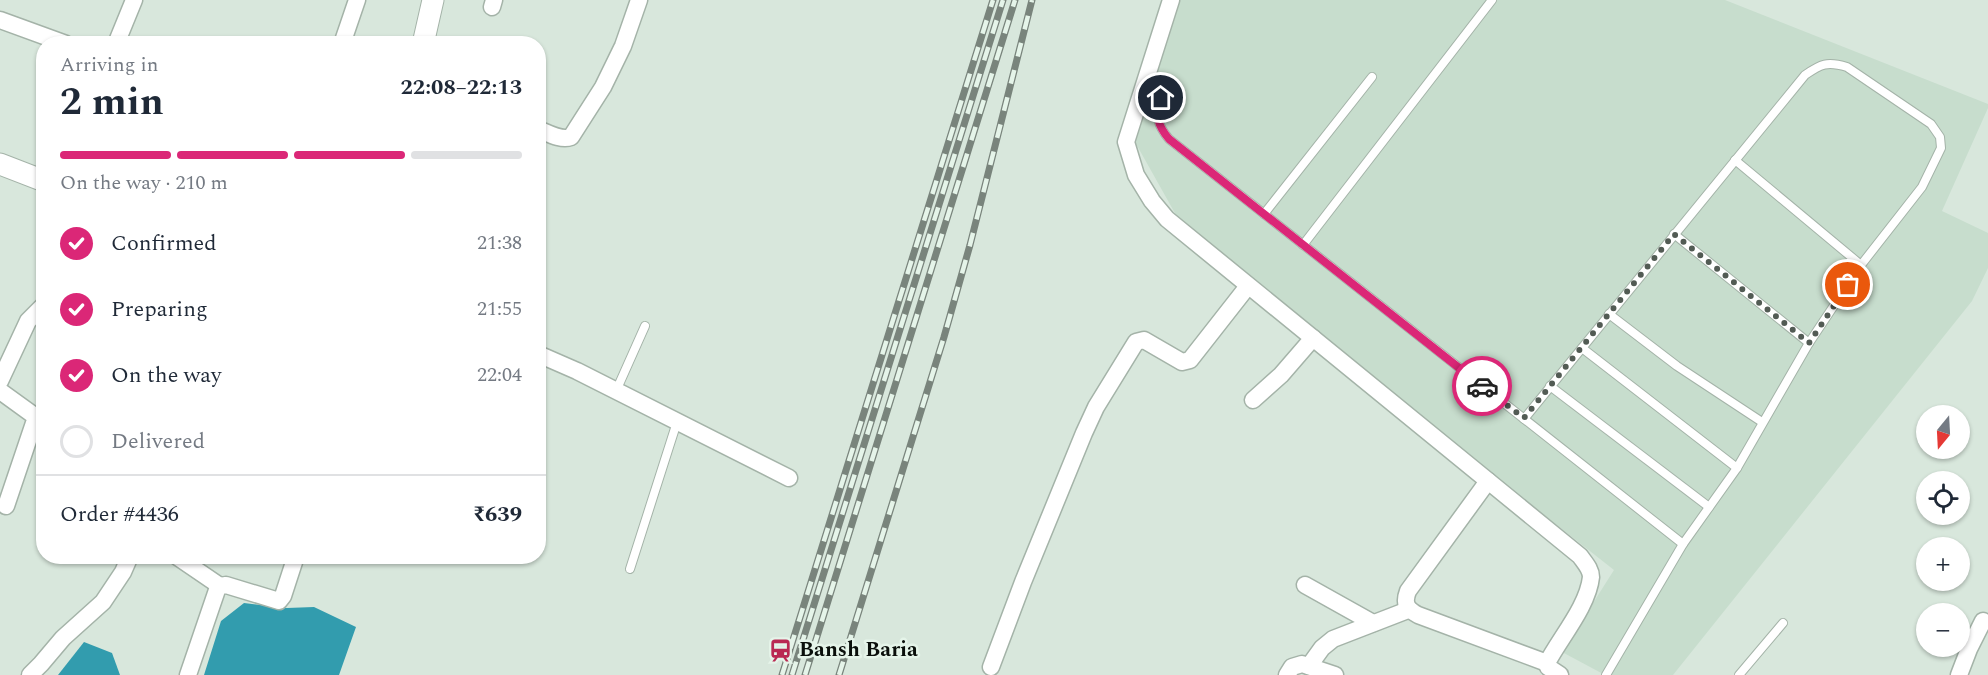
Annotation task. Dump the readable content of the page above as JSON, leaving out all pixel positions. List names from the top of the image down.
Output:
{
  "places": {
    "station": ["Bansh Baria"]
  },
  "north": "bottom",
  "page": {
    "heading": ["2 min", "Arriving in", "22:08–22:13"],
    "panel": ["Order #4436", "₹639"],
    "bar": "On the way · 210 m",
    "list": [
      ["Confirmed", "21:38"],
      ["Preparing", "21:55"],
      ["On the way", "22:04"],
      "Delivered"
    ],
    "map_buttons": ["+", "−"]
  }
}
